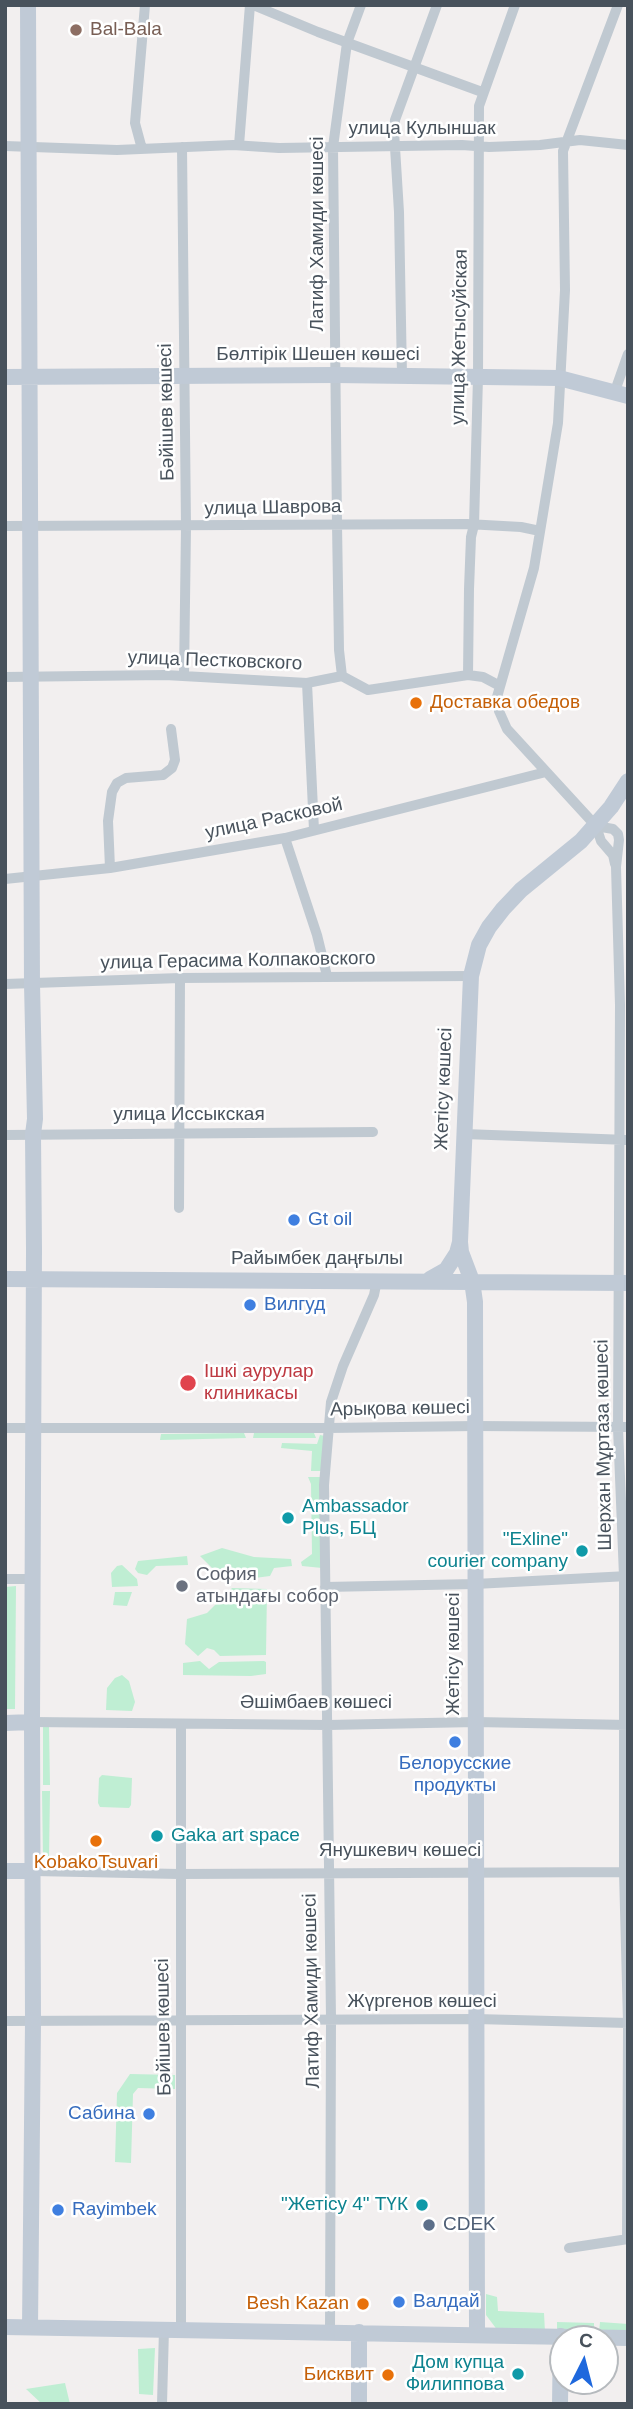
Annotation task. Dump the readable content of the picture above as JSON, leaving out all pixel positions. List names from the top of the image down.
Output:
{
  "streets": {
    "main road": [
      "Бөлтірік Шешен көшесі",
      "Жетісу көшесі",
      "Райымбек даңғылы",
      "Әшімбаев көшесі",
      "Янушкевич көшесі"
    ],
    "street": [
      "улица Кулыншак",
      "Латиф Хамиди көшесі",
      "улица Жетысуйская",
      "Бәйішев көшесі",
      "улица Шаврова",
      "улица Пестковского",
      "улица Расковой",
      "улица Герасима Колпаковского",
      "улица Иссыкская",
      "Арықова көшесі",
      "Шерхан Мұртаза көшесі",
      "Жүргенов көшесі"
    ]
  },
  "crossings": [
    ["улица Кулыншак", "Латиф Хамиди көшесі"],
    ["улица Кулыншак", "улица Жетысуйская"],
    ["улица Кулыншак", "Бәйішев көшесі"],
    ["Латиф Хамиди көшесі", "Бөлтірік Шешен көшесі"],
    ["Латиф Хамиди көшесі", "улица Шаврова"],
    ["Латиф Хамиди көшесі", "улица Пестковского"],
    ["Латиф Хамиди көшесі", "Райымбек даңғылы"],
    ["Латиф Хамиди көшесі", "Арықова көшесі"],
    ["Латиф Хамиди көшесі", "Әшімбаев көшесі"],
    ["Латиф Хамиди көшесі", "Янушкевич көшесі"],
    ["Латиф Хамиди көшесі", "Жүргенов көшесі"],
    ["улица Жетысуйская", "Бөлтірік Шешен көшесі"],
    ["улица Жетысуйская", "улица Шаврова"],
    ["Бөлтірік Шешен көшесі", "Бәйішев көшесі"],
    ["Бәйішев көшесі", "улица Шаврова"],
    ["Бәйішев көшесі", "улица Пестковского"],
    ["Бәйішев көшесі", "Әшімбаев көшесі"],
    ["Бәйішев көшесі", "Янушкевич көшесі"],
    ["Бәйішев көшесі", "Жүргенов көшесі"],
    ["улица Герасима Колпаковского", "Жетісу көшесі"],
    ["Жетісу көшесі", "Райымбек даңғылы"],
    ["Жетісу көшесі", "Арықова көшесі"],
    ["Жетісу көшесі", "Шерхан Мұртаза көшесі"],
    ["Жетісу көшесі", "Әшімбаев көшесі"],
    ["Жетісу көшесі", "Янушкевич көшесі"],
    ["Жетісу көшесі", "Жүргенов көшесі"],
    ["Райымбек даңғылы", "Шерхан Мұртаза көшесі"],
    ["Арықова көшесі", "Шерхан Мұртаза көшесі"],
    ["Шерхан Мұртаза көшесі", "Әшімбаев көшесі"],
    ["Шерхан Мұртаза көшесі", "Янушкевич көшесі"],
    ["Шерхан Мұртаза көшесі", "Жүргенов көшесі"]
  ],
  "places": [
    "Bal-Bala",
    "Доставка обедов",
    "Gt oil",
    "Вилгуд",
    "Ішкі аурулар клиникасы",
    "Ambassador Plus, БЦ",
    "\"Exline\" courier company",
    "София атындағы собор",
    "Белорусские продукты",
    "Gaka art space",
    "KobakoTsuvari",
    "Сабина",
    "\"Жетісу 4\" ТҮК",
    "Rayimbek",
    "CDEK",
    "Валдай",
    "Besh Kazan",
    "Дом купца Филиппова",
    "Бисквит"
  ],
  "north": "top"
}
